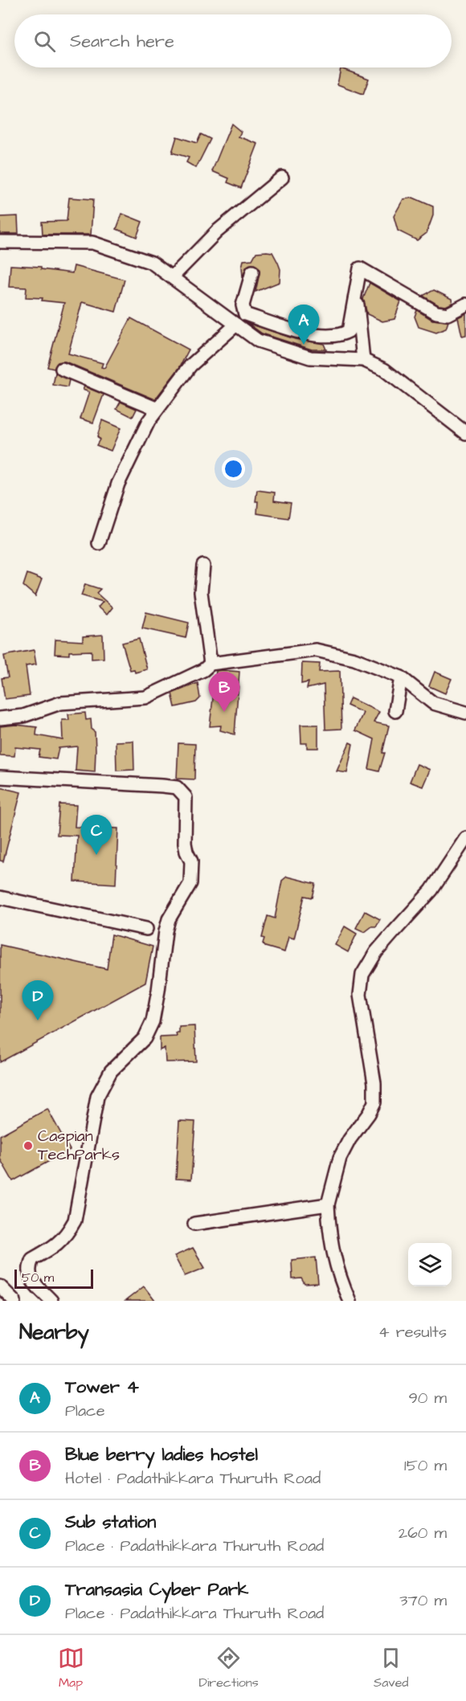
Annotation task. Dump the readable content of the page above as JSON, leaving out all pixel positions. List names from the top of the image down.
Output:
{
  "places": ["Caspian TechParks"],
  "scale_bar": "50 m",
  "page": {
    "search": "Search here",
    "pins": [
      "A",
      "B",
      "C",
      "D"
    ],
    "scale": "50 m",
    "heading": ["Nearby", "4 results"],
    "list": [
      {
        "mark": "A",
        "name": "Tower 4",
        "note": "Place",
        "value": "90 m"
      },
      {
        "mark": "B",
        "name": "Blue berry ladies hostel",
        "note": "Hotel · Padathikkara Thuruth Road",
        "value": "150 m"
      },
      {
        "mark": "C",
        "name": "Sub station",
        "note": "Place · Padathikkara Thuruth Road",
        "value": "260 m"
      },
      {
        "mark": "D",
        "name": "Transasia Cyber Park",
        "note": "Place · Padathikkara Thuruth Road",
        "value": "370 m"
      }
    ],
    "nav": ["Map", "Directions", "Saved"]
  }
}
